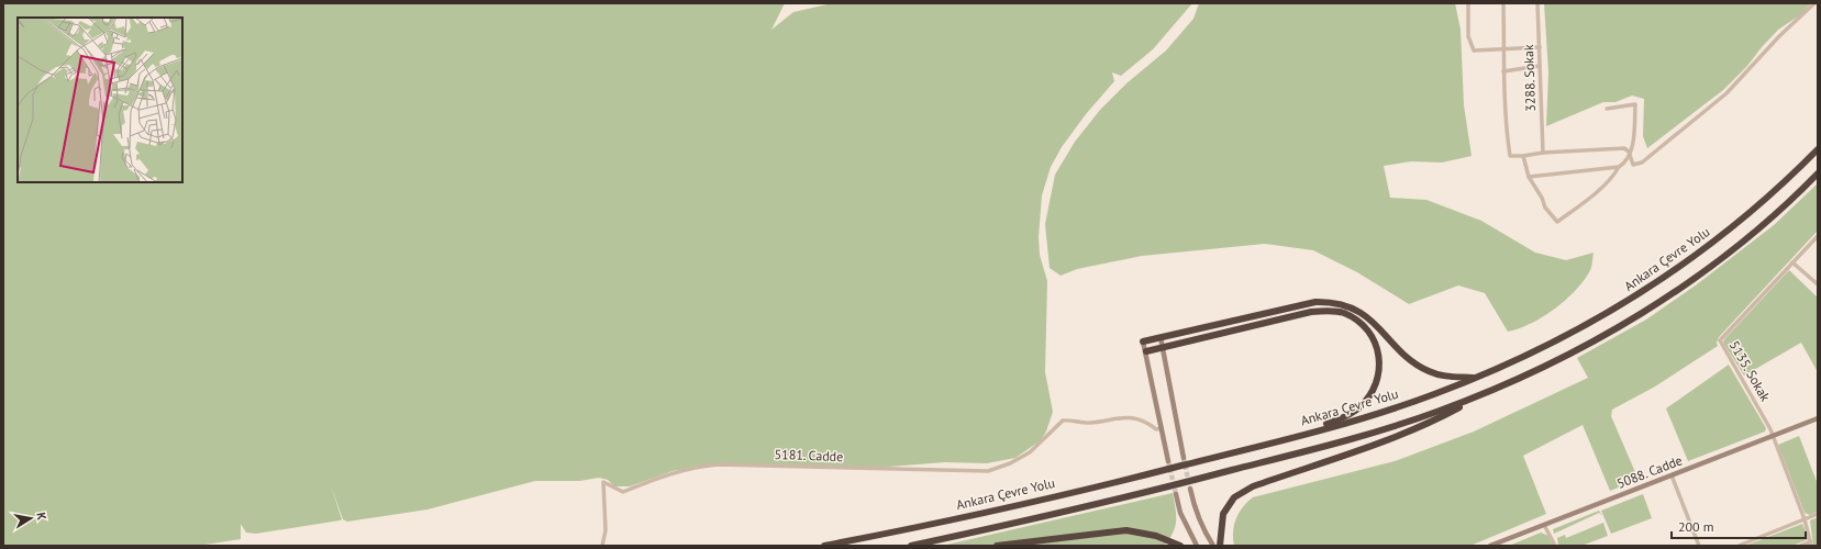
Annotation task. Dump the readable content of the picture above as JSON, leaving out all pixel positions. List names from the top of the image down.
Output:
{
  "streets": {
    "highway": ["Ankara Çevre Yolu"],
    "street": [
      "3288. Sokak",
      "5135. Sokak",
      "5181. Cadde",
      "5088. Cadde"
    ]
  },
  "crossings": [
    ["5135. Sokak", "5088. Cadde"]
  ],
  "scale_bar": "200 m",
  "north": "right"
}
